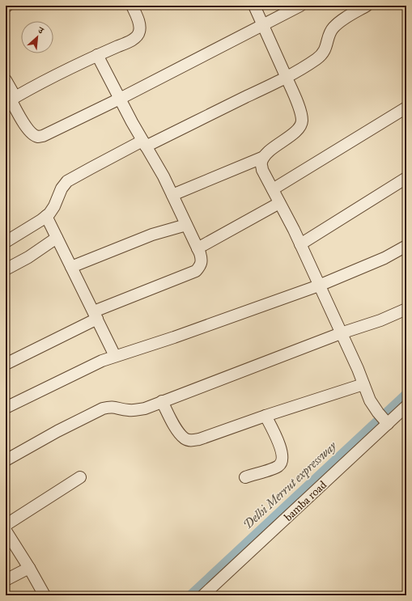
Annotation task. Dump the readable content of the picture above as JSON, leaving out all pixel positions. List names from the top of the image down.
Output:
{
  "streets": {
    "street": ["bamba road"]
  },
  "water": ["Delhi Merrut expressway"],
  "north": "top right"
}
